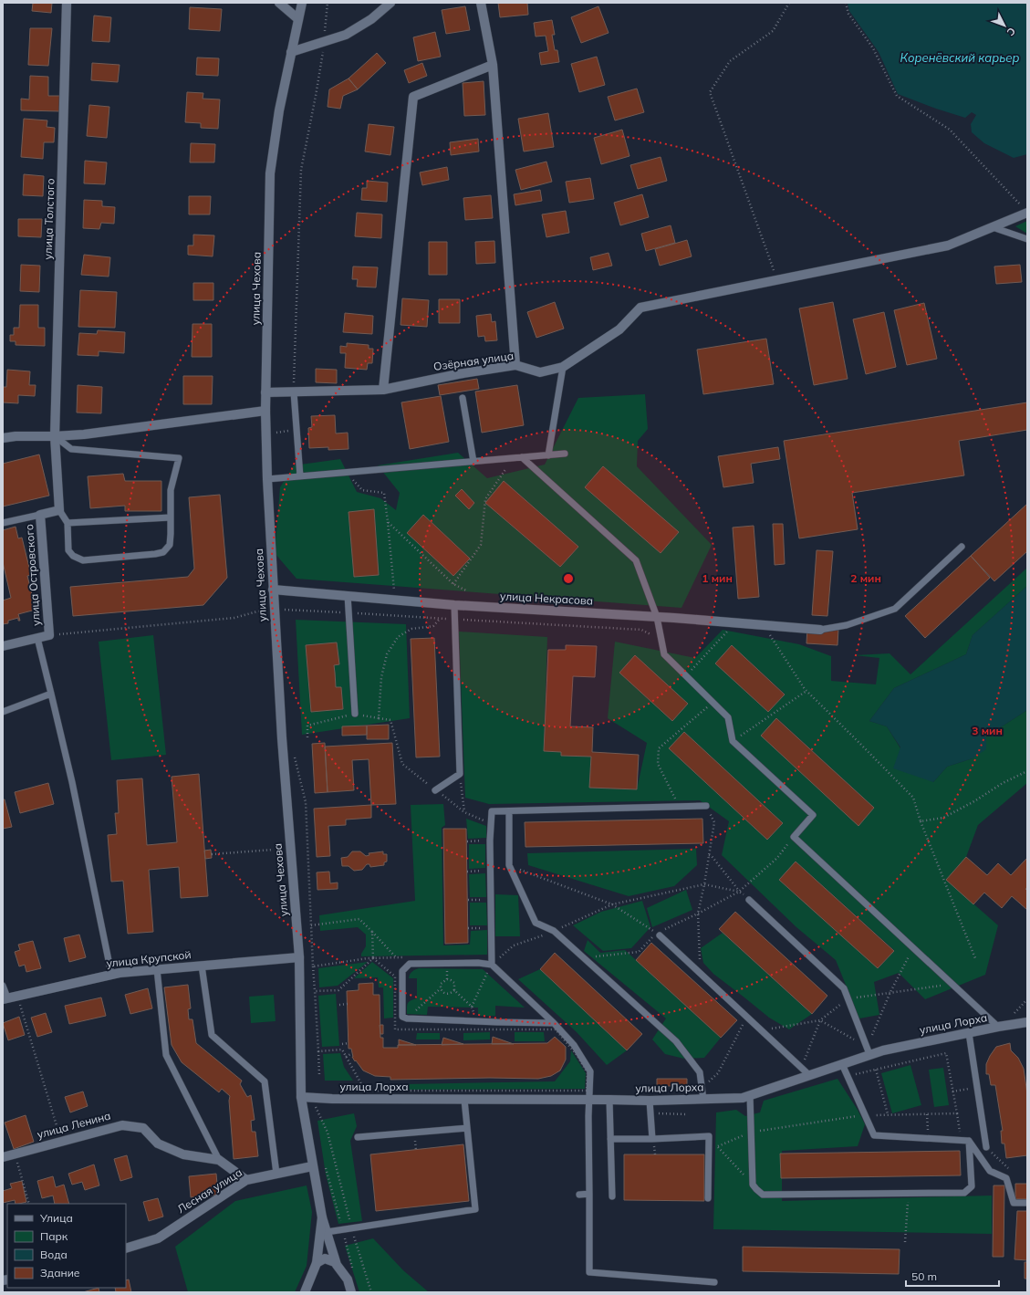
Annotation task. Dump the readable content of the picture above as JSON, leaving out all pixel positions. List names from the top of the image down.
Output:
{
  "streets": {
    "street": [
      "улица Толстого",
      "улица Чехова",
      "Озёрная улица",
      "улица Островского",
      "улица Некрасова",
      "улица Крупской",
      "улица Лорха",
      "улица Ленина",
      "Лесная улица"
    ]
  },
  "crossings": [
    ["улица Чехова", "Озёрная улица"],
    ["улица Чехова", "улица Некрасова"],
    ["улица Чехова", "улица Крупской"],
    ["улица Чехова", "улица Лорха"],
    ["улица Чехова", "Лесная улица"],
    ["улица Ленина", "Лесная улица"]
  ],
  "water": ["Коренёвский карьер"],
  "legend": [
    "Улица",
    "Парк",
    "Вода",
    "Здание"
  ],
  "scale_bar": "50 m",
  "north": "bottom right",
  "rings": ["1 мин", "2 мин", "3 мин"]
}
